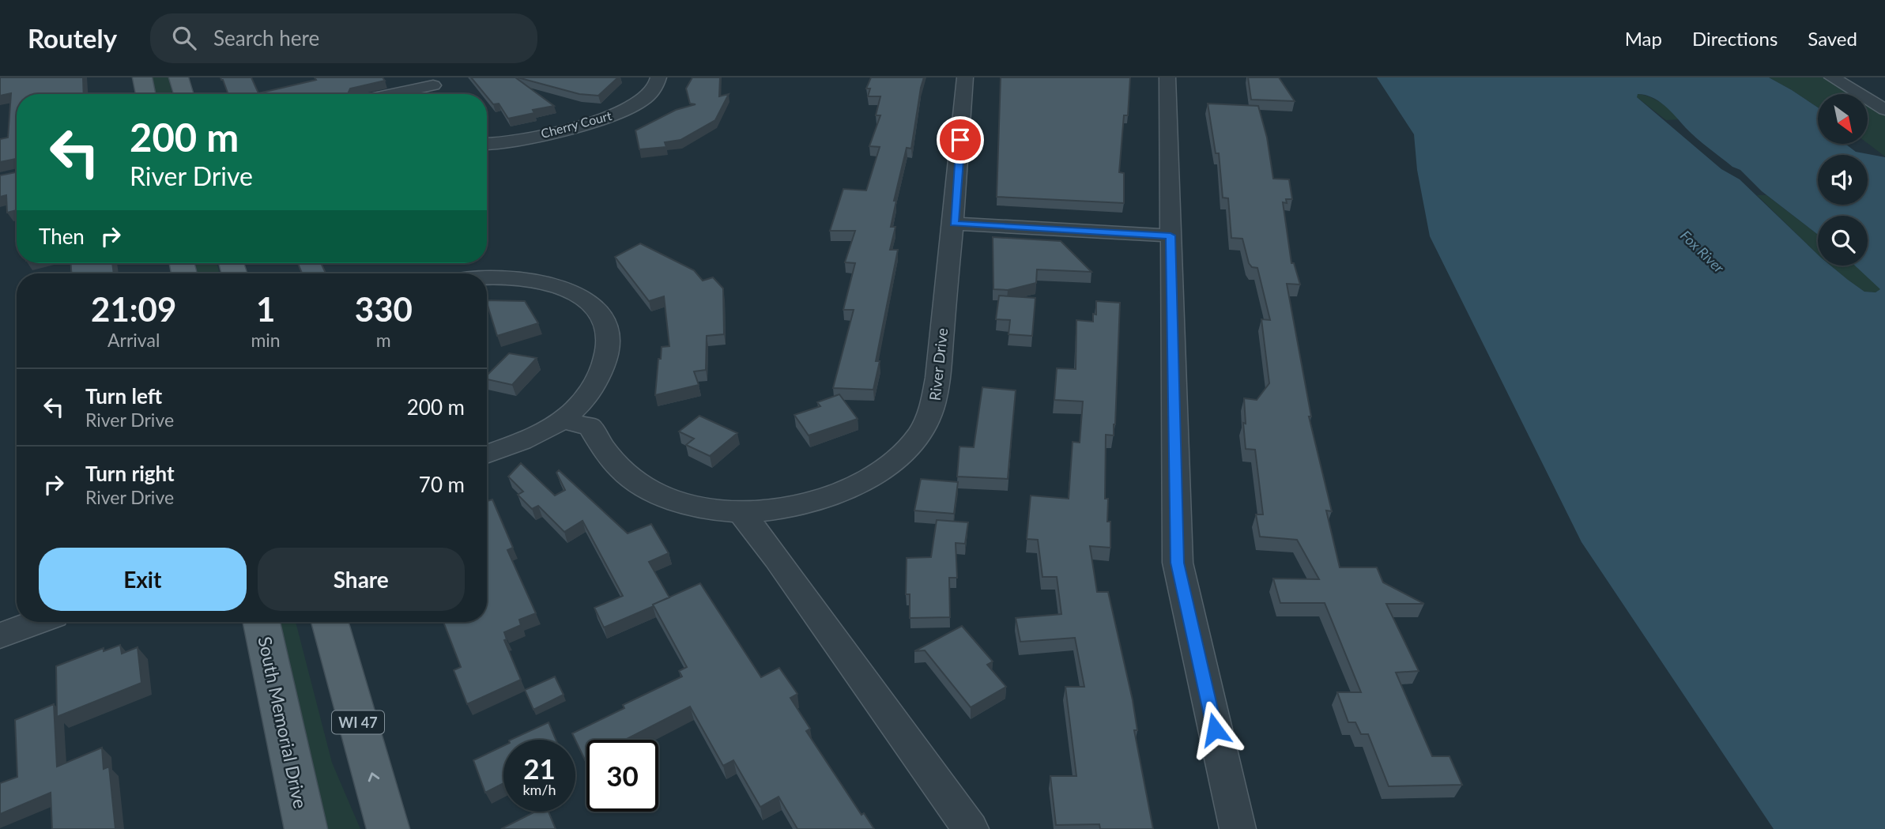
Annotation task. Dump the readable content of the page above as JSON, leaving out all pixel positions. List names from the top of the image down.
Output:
{
  "streets": {
    "main road": ["South Memorial Drive", "WI 47"],
    "street": ["Cherry Court", "River Drive"]
  },
  "water": ["Fox River"],
  "north": "bottom right",
  "page": {
    "header": "Routely",
    "search": "Search here",
    "nav": ["Map", "Directions", "Saved"],
    "turn": ["200 m", "River Drive"],
    "then": "Then",
    "eta": [
      "21:09",
      "Arrival",
      "1",
      "min",
      "330",
      "m"
    ],
    "list": [
      {
        "name": "Turn left",
        "note": "River Drive",
        "value": "200 m"
      },
      {
        "name": "Turn right",
        "note": "River Drive",
        "value": "70 m"
      }
    ],
    "buttons": ["Exit", "Share"],
    "speed": "21 km/h",
    "limit": "30"
  }
}
